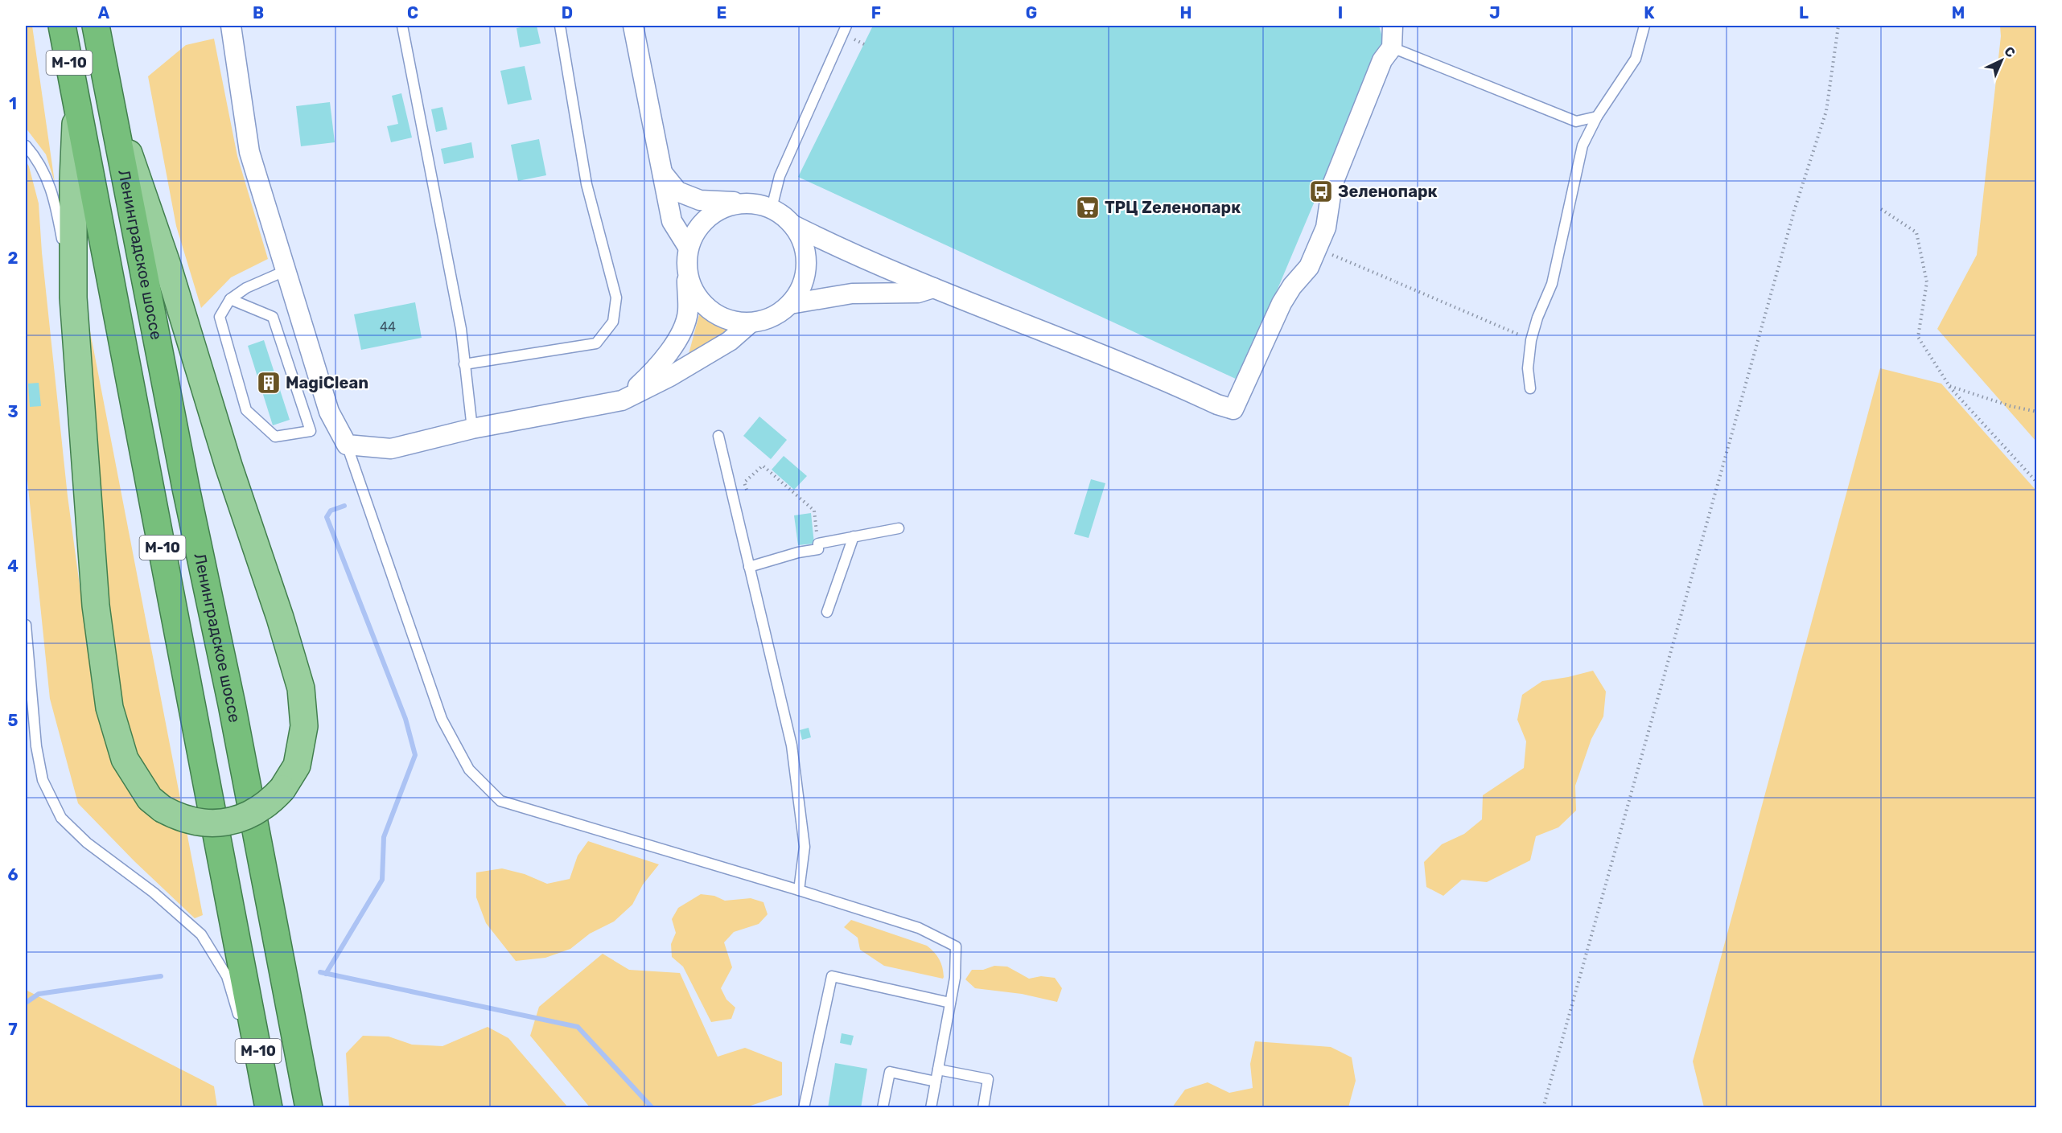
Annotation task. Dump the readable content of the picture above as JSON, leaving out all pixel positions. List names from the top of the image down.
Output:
{
  "streets": {
    "highway": ["М-10", "Ленинградское шоссе"]
  },
  "crossings": [
    ["М-10", "Ленинградское шоссе"]
  ],
  "places": {
    "bus stop": ["Зеленопарк"],
    "supermarket": ["ТРЦ Zеленопарк"],
    "building": ["MagiClean"]
  },
  "house_numbers": ["44"],
  "north": "top right",
  "grid": {
    "columns": [
      "A",
      "B",
      "C",
      "D",
      "E",
      "F",
      "G",
      "H",
      "I",
      "J",
      "K",
      "L",
      "M"
    ],
    "rows": [
      "1",
      "2",
      "3",
      "4",
      "5",
      "6",
      "7"
    ]
  }
}
